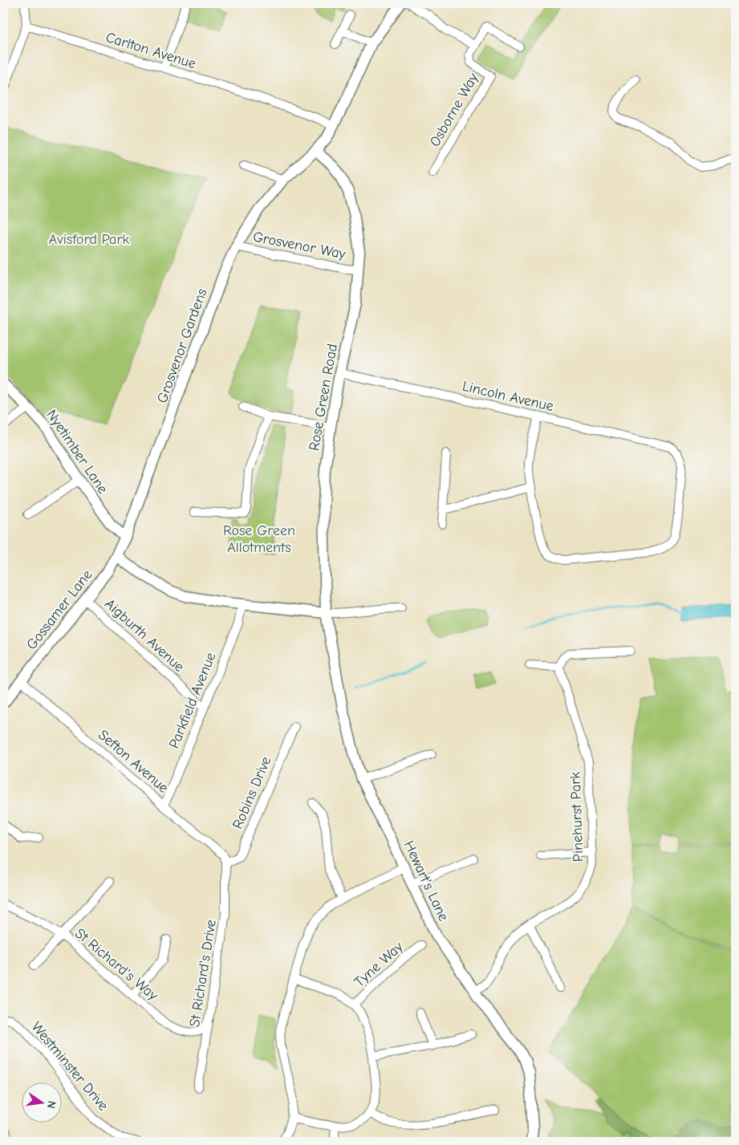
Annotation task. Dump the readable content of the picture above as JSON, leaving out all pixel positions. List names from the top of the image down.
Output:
{
  "streets": {
    "street": [
      "Carlton Avenue",
      "Osborne Way",
      "Grosvenor Way",
      "Grosvenor Gardens",
      "Lincoln Avenue",
      "Rose Green Road",
      "Nyetimber Lane",
      "Gossamer Lane",
      "Aigburth Avenue",
      "Parkfield Avenue",
      "Sefton Avenue",
      "Robins Drive",
      "Pinehurst Park",
      "Hewart's Lane",
      "St Richard's Way",
      "Tyne Way",
      "St Richard's Drive",
      "Westminster Drive"
    ]
  },
  "crossings": [
    ["Grosvenor Way", "Grosvenor Gardens"],
    ["Grosvenor Way", "Rose Green Road"],
    ["Grosvenor Gardens", "Rose Green Road"],
    ["Grosvenor Gardens", "Nyetimber Lane"],
    ["Grosvenor Gardens", "Gossamer Lane"],
    ["Lincoln Avenue", "Rose Green Road"],
    ["Rose Green Road", "Hewart's Lane"],
    ["Gossamer Lane", "Aigburth Avenue"],
    ["Gossamer Lane", "Sefton Avenue"],
    ["Aigburth Avenue", "Parkfield Avenue"],
    ["Parkfield Avenue", "Sefton Avenue"],
    ["Sefton Avenue", "Robins Drive"],
    ["Sefton Avenue", "St Richard's Drive"],
    ["Robins Drive", "St Richard's Drive"],
    ["Pinehurst Park", "Hewart's Lane"],
    ["St Richard's Way", "St Richard's Drive"]
  ],
  "parks": ["Avisford Park", "Rose Green Allotments"],
  "north": "right"
}
